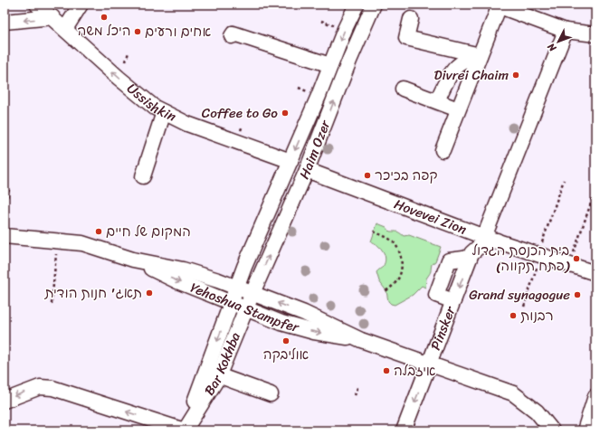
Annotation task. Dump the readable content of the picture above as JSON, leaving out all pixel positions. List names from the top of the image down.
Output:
{
  "streets": {
    "street": [
      "Ussishkin",
      "Haim Ozer",
      "Hovevei Zion",
      "Yehoshua Stampfer",
      "Pinsker",
      "Bar Kokhba"
    ]
  },
  "crossings": [
    ["Ussishkin", "Haim Ozer"],
    ["Haim Ozer", "Hovevei Zion"],
    ["Haim Ozer", "Yehoshua Stampfer"],
    ["Haim Ozer", "Bar Kokhba"],
    ["Hovevei Zion", "Pinsker"],
    ["Yehoshua Stampfer", "Pinsker"],
    ["Yehoshua Stampfer", "Bar Kokhba"]
  ],
  "one_way": ["Ussishkin"],
  "places": [
    "היכל משה",
    "אחים ורעים",
    "Divrei Chaim",
    "Coffee to Go",
    "קפה בכיכר",
    "המקום של חיים",
    "בית הכנסת הגדול (פתח תקווה)",
    "תאג' חנות הודית",
    "Grand synagogue",
    "רבנות",
    "אוליבקה",
    "איזבלה"
  ],
  "north": "bottom left"
}
